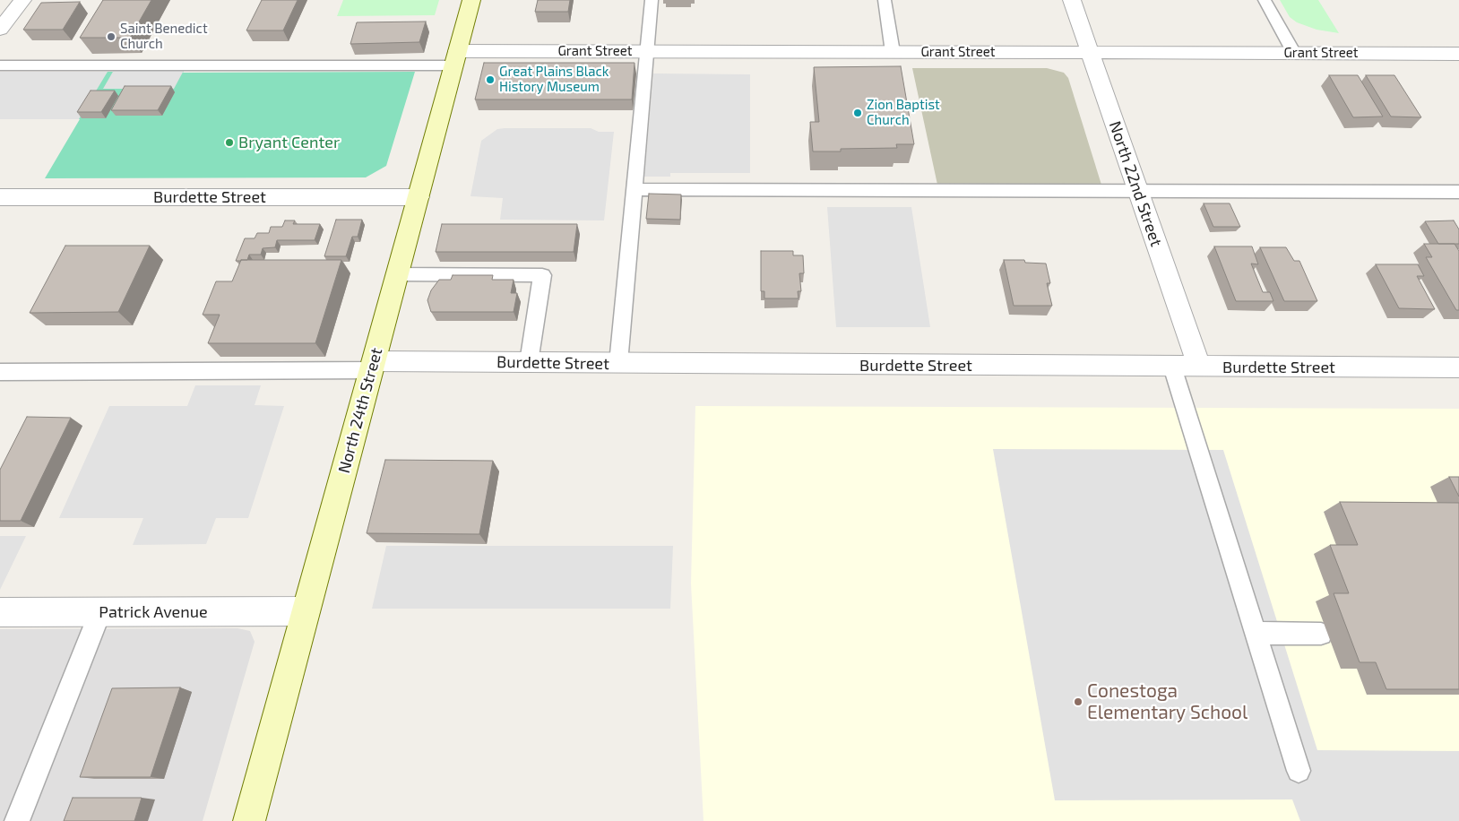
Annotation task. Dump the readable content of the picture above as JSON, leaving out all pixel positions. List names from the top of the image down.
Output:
{
  "streets": {
    "main road": ["North 24th Street"],
    "street": [
      "Grant Street",
      "North 22nd Street",
      "Burdette Street",
      "Patrick Avenue"
    ]
  },
  "crossings": [
    ["Grant Street", "North 22nd Street"],
    ["Grant Street", "North 24th Street"],
    ["North 22nd Street", "Burdette Street"],
    ["Burdette Street", "North 24th Street"],
    ["North 24th Street", "Patrick Avenue"]
  ],
  "places": [
    "Saint Benedict Church",
    "Great Plains Black History Museum",
    "Zion Baptist Church",
    "Bryant Center",
    "Conestoga Elementary School"
  ]
}
